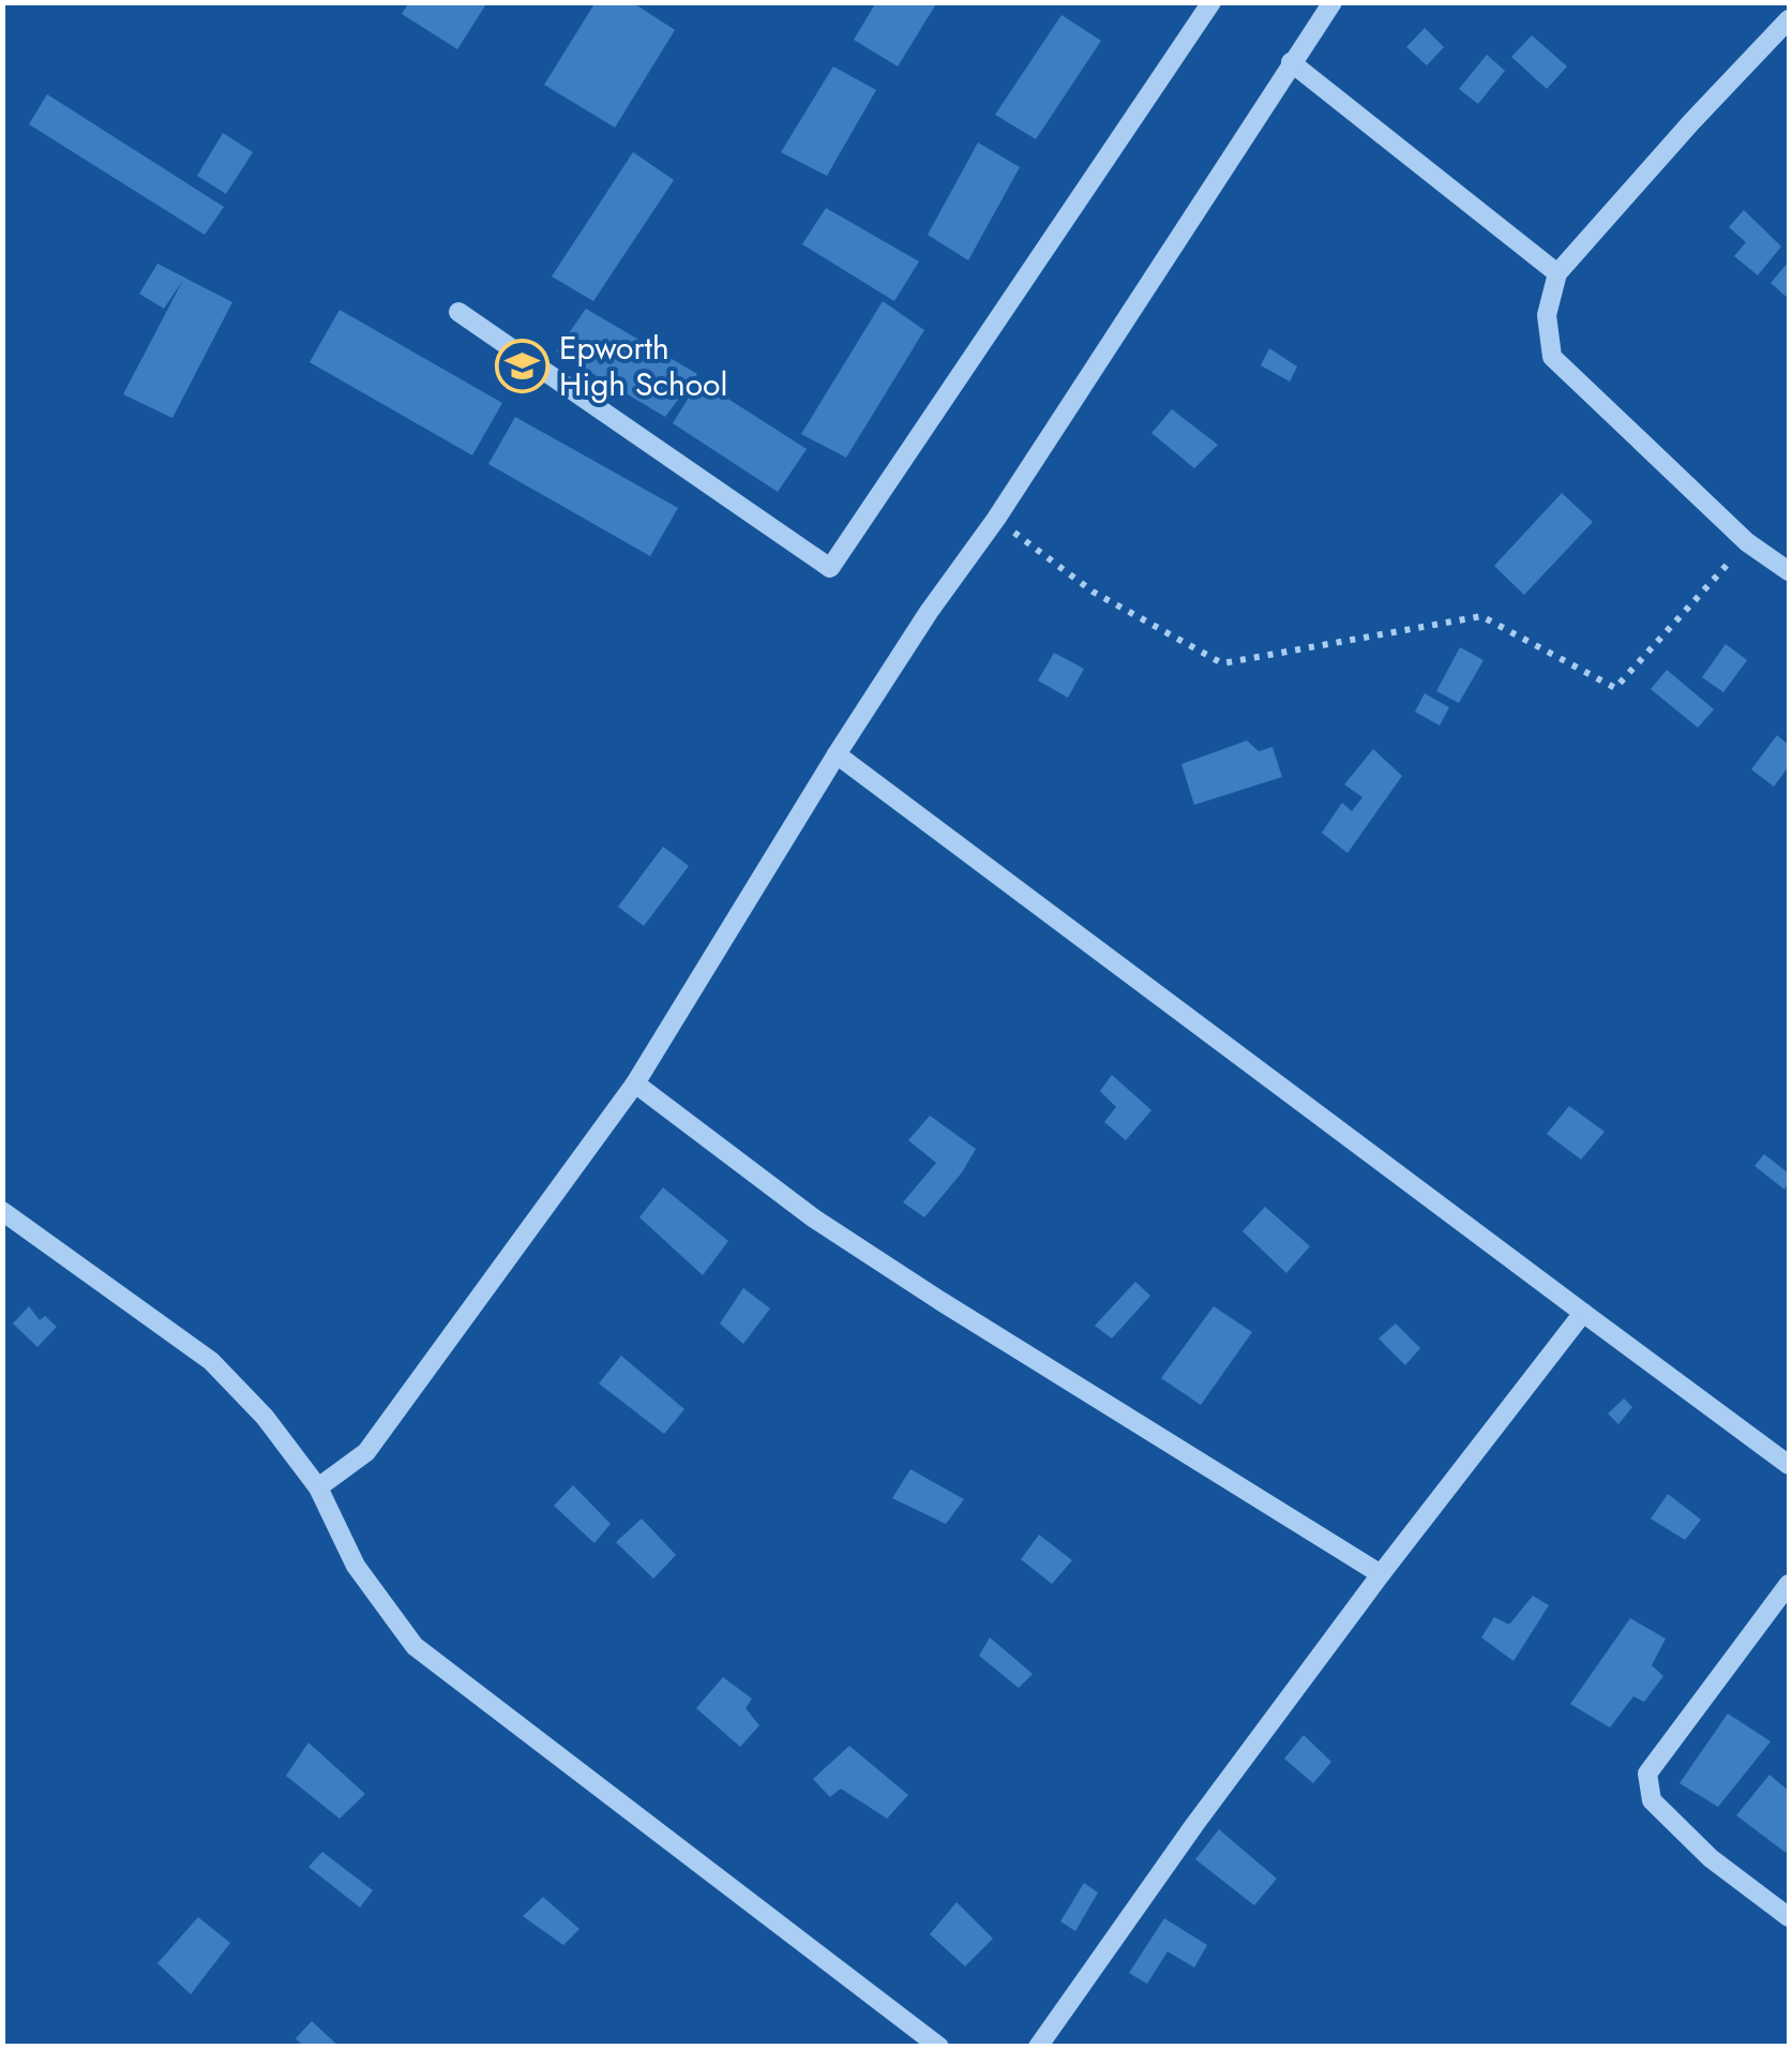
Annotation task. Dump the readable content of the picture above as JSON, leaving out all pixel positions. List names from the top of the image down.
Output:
{
  "places": {
    "school or university": ["Epworth High School"]
  }
}
